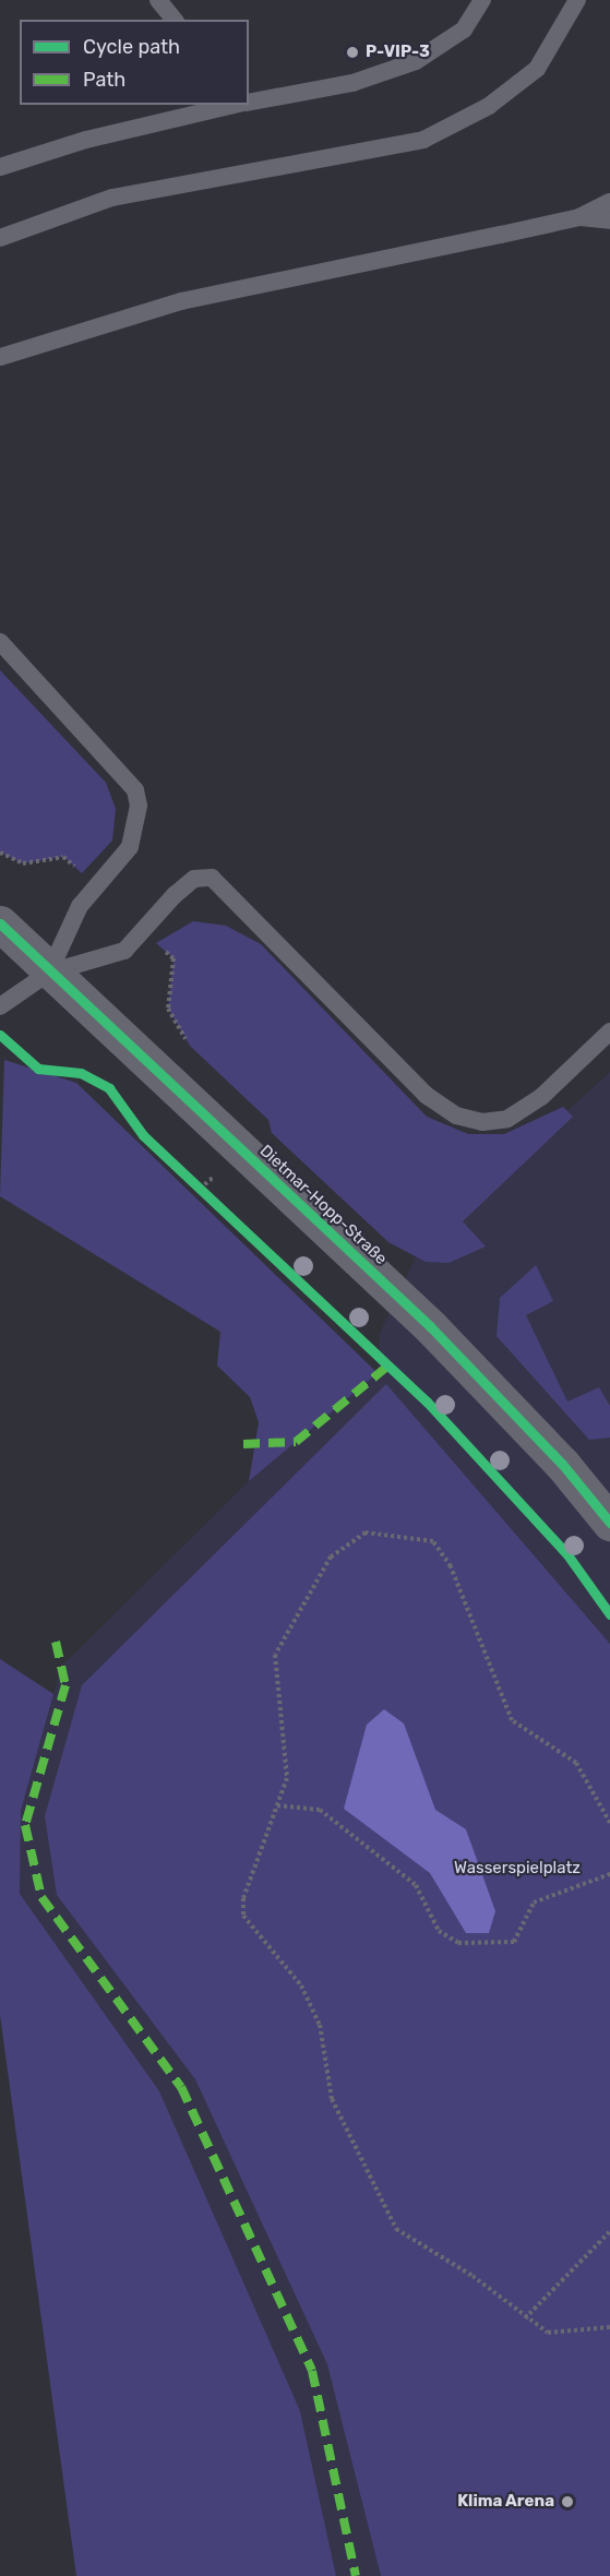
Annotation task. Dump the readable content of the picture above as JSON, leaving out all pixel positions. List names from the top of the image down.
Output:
{
  "streets": {
    "street": ["Dietmar-Hopp-Straße"]
  },
  "parks": ["Wasserspielplatz"],
  "places": ["P-VIP-3", "Klima Arena"],
  "legend": ["Cycle path", "Path"]
}
